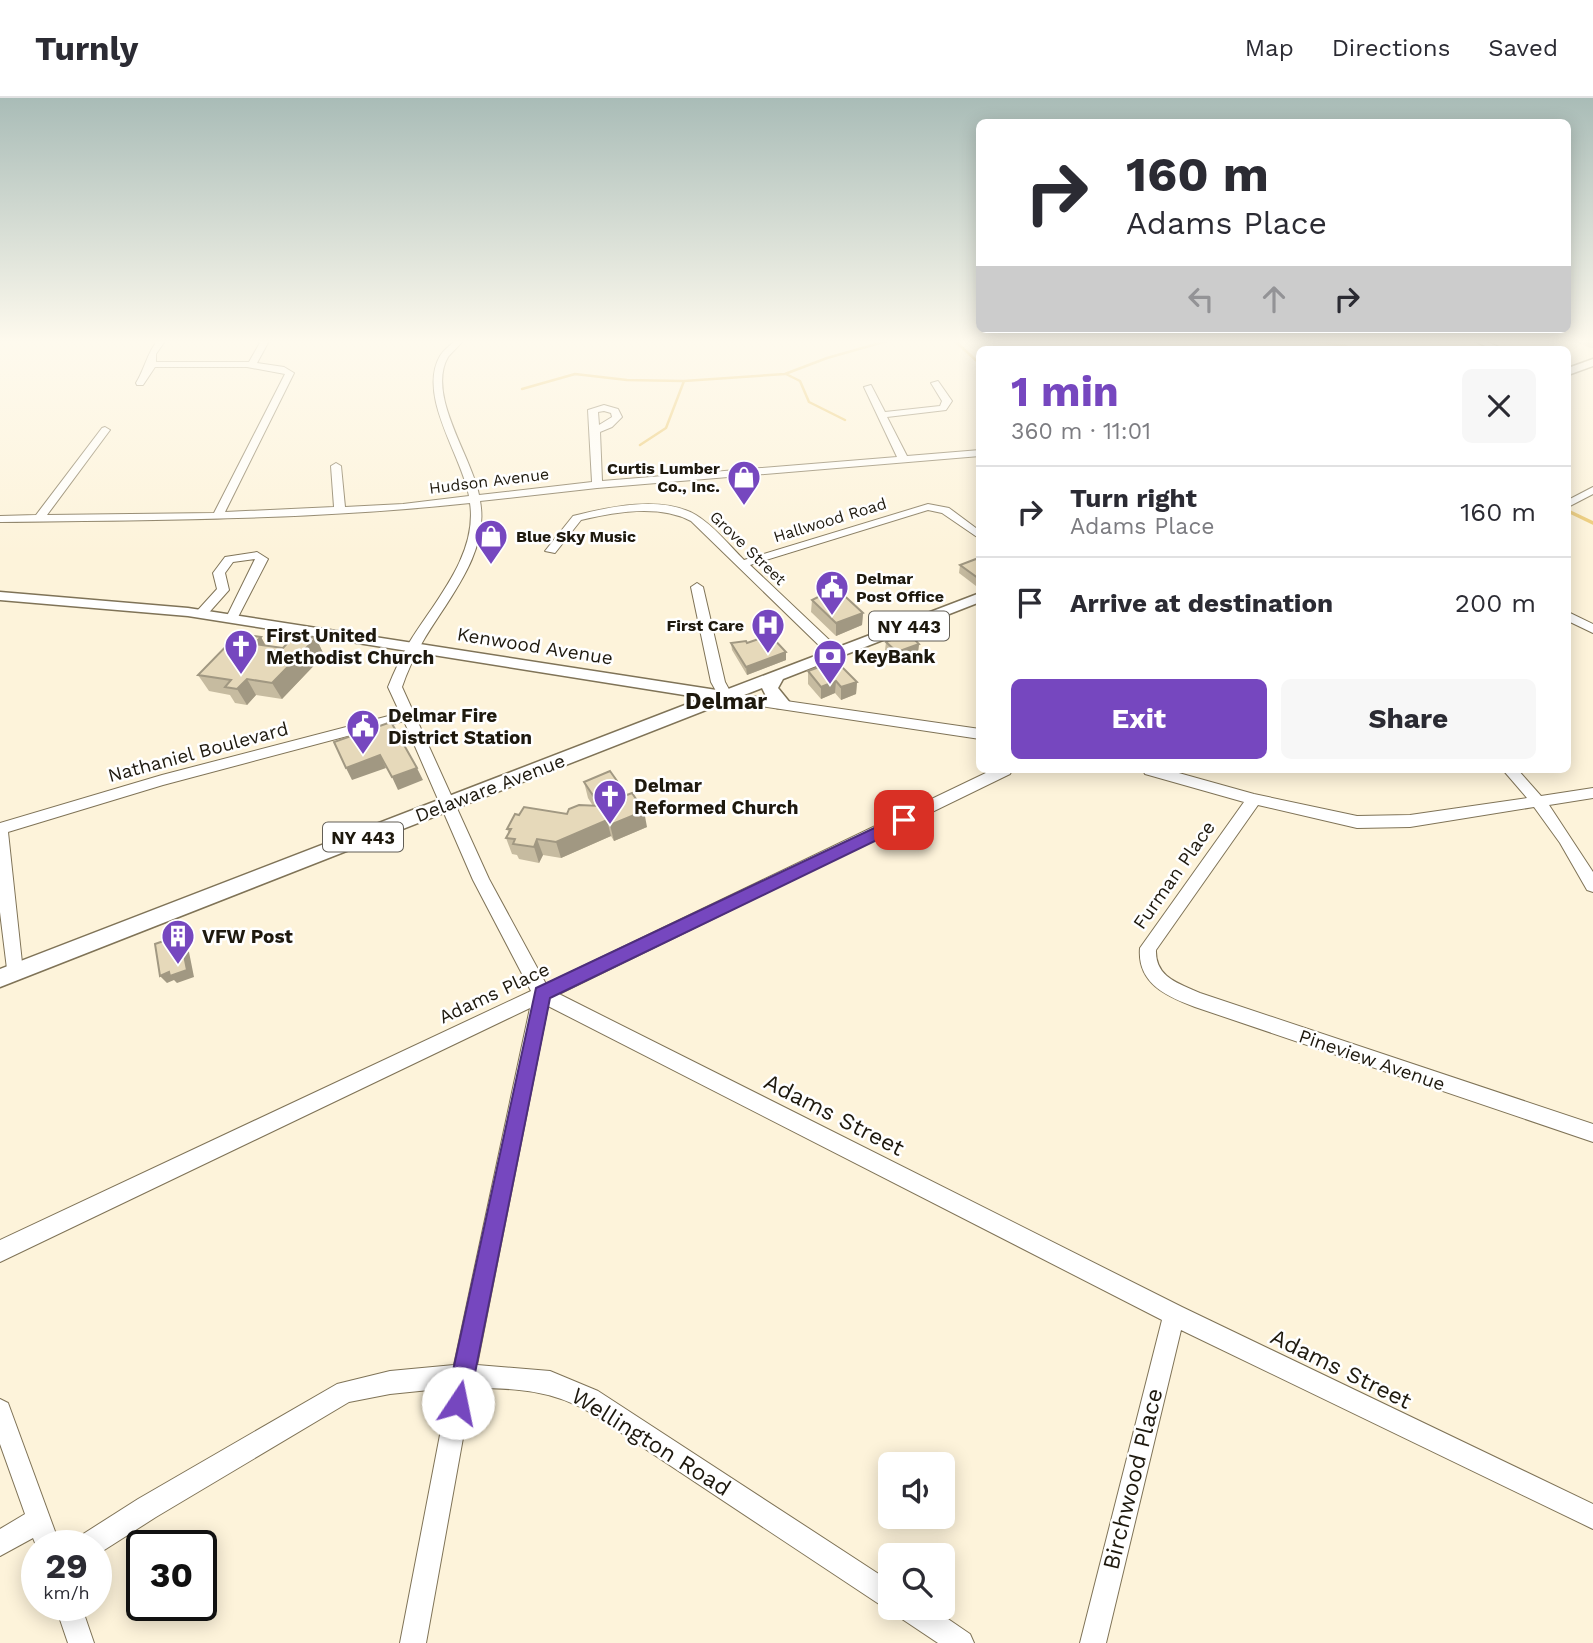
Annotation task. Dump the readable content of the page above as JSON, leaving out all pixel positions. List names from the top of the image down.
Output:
{
  "streets": {
    "main road": ["NY 443", "Kenwood Avenue", "Delaware Avenue"],
    "street": [
      "Hudson Avenue",
      "Hallwood Road",
      "Grove Street",
      "Nathaniel Boulevard",
      "Furman Place",
      "Adams Place",
      "Pineview Avenue",
      "Adams Street",
      "Wellington Road",
      "Birchwood Place"
    ]
  },
  "crossings": [
    ["Hallwood Road", "Grove Street"],
    ["Grove Street", "Delaware Avenue"],
    ["Kenwood Avenue", "Delaware Avenue"],
    ["Furman Place", "Pineview Avenue"],
    ["Adams Place", "Adams Street"],
    ["Adams Street", "Birchwood Place"]
  ],
  "districts": ["Delmar"],
  "places": {
    "shop": ["Curtis Lumber Co., Inc.", "Blue Sky Music"],
    "public building": ["Delmar Post Office", "Delmar Fire District Station"],
    "hospital": ["First Care"],
    "church": ["First United Methodist Church", "Delmar Reformed Church"],
    "bank": ["KeyBank"],
    "building": ["VFW Post"]
  },
  "page": {
    "header": "Turnly",
    "nav": ["Map", "Directions", "Saved"],
    "turn": ["160 m", "Adams Place"],
    "heading": ["1 min", "360 m · 11:01"],
    "list": [
      {
        "name": "Turn right",
        "note": "Adams Place",
        "value": "160 m"
      },
      {
        "name": "Arrive at destination",
        "value": "200 m"
      }
    ],
    "buttons": ["Exit", "Share"],
    "speed": "29 km/h",
    "limit": "30"
  }
}
